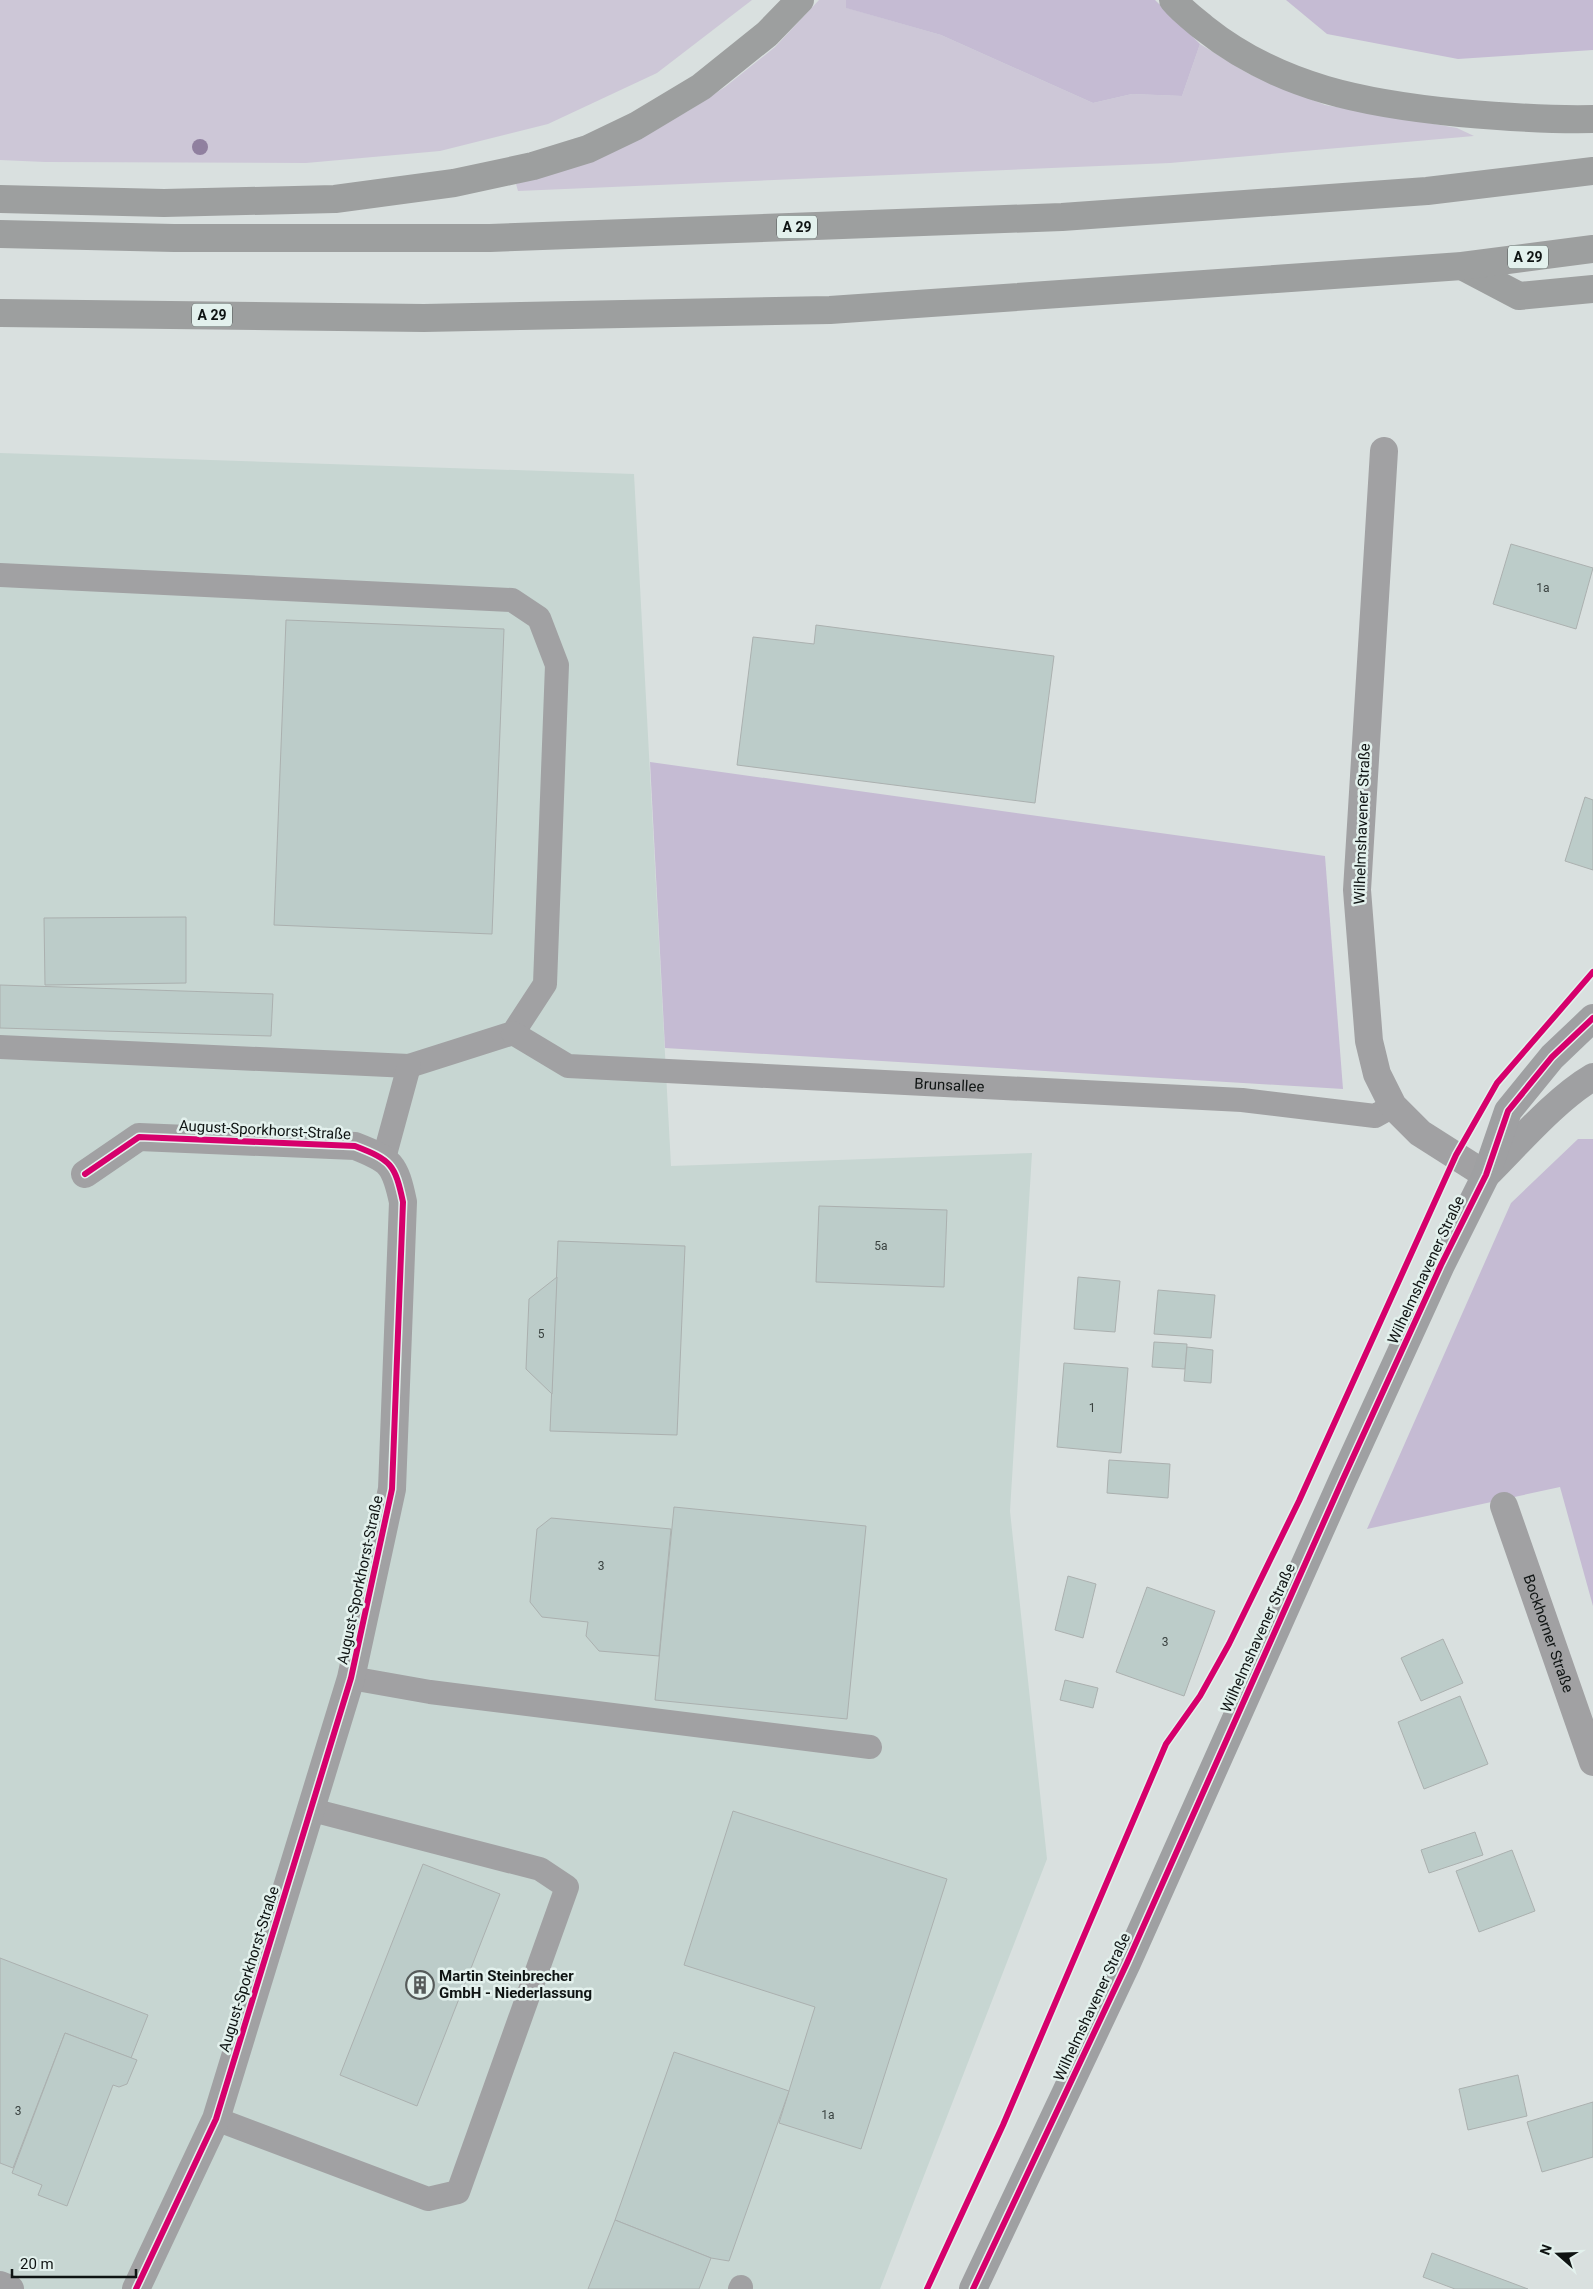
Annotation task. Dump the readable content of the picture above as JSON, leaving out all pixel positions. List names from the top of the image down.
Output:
{
  "streets": {
    "highway": ["A 29"],
    "street": ["Wilhelmshavener Straße", "August-Sporkhorst-Straße", "Bockhorner Straße"],
    "lane": ["Brunsallee"]
  },
  "crossings": [
    ["Wilhelmshavener Straße", "Brunsallee"]
  ],
  "places": {
    "building": ["Martin Steinbrecher GmbH - Niederlassung"]
  },
  "house_numbers": [
    "1a",
    "5a",
    "5",
    "1",
    "3",
    "3",
    "3",
    "1a"
  ],
  "scale_bar": "20 m",
  "north": "left"
}
